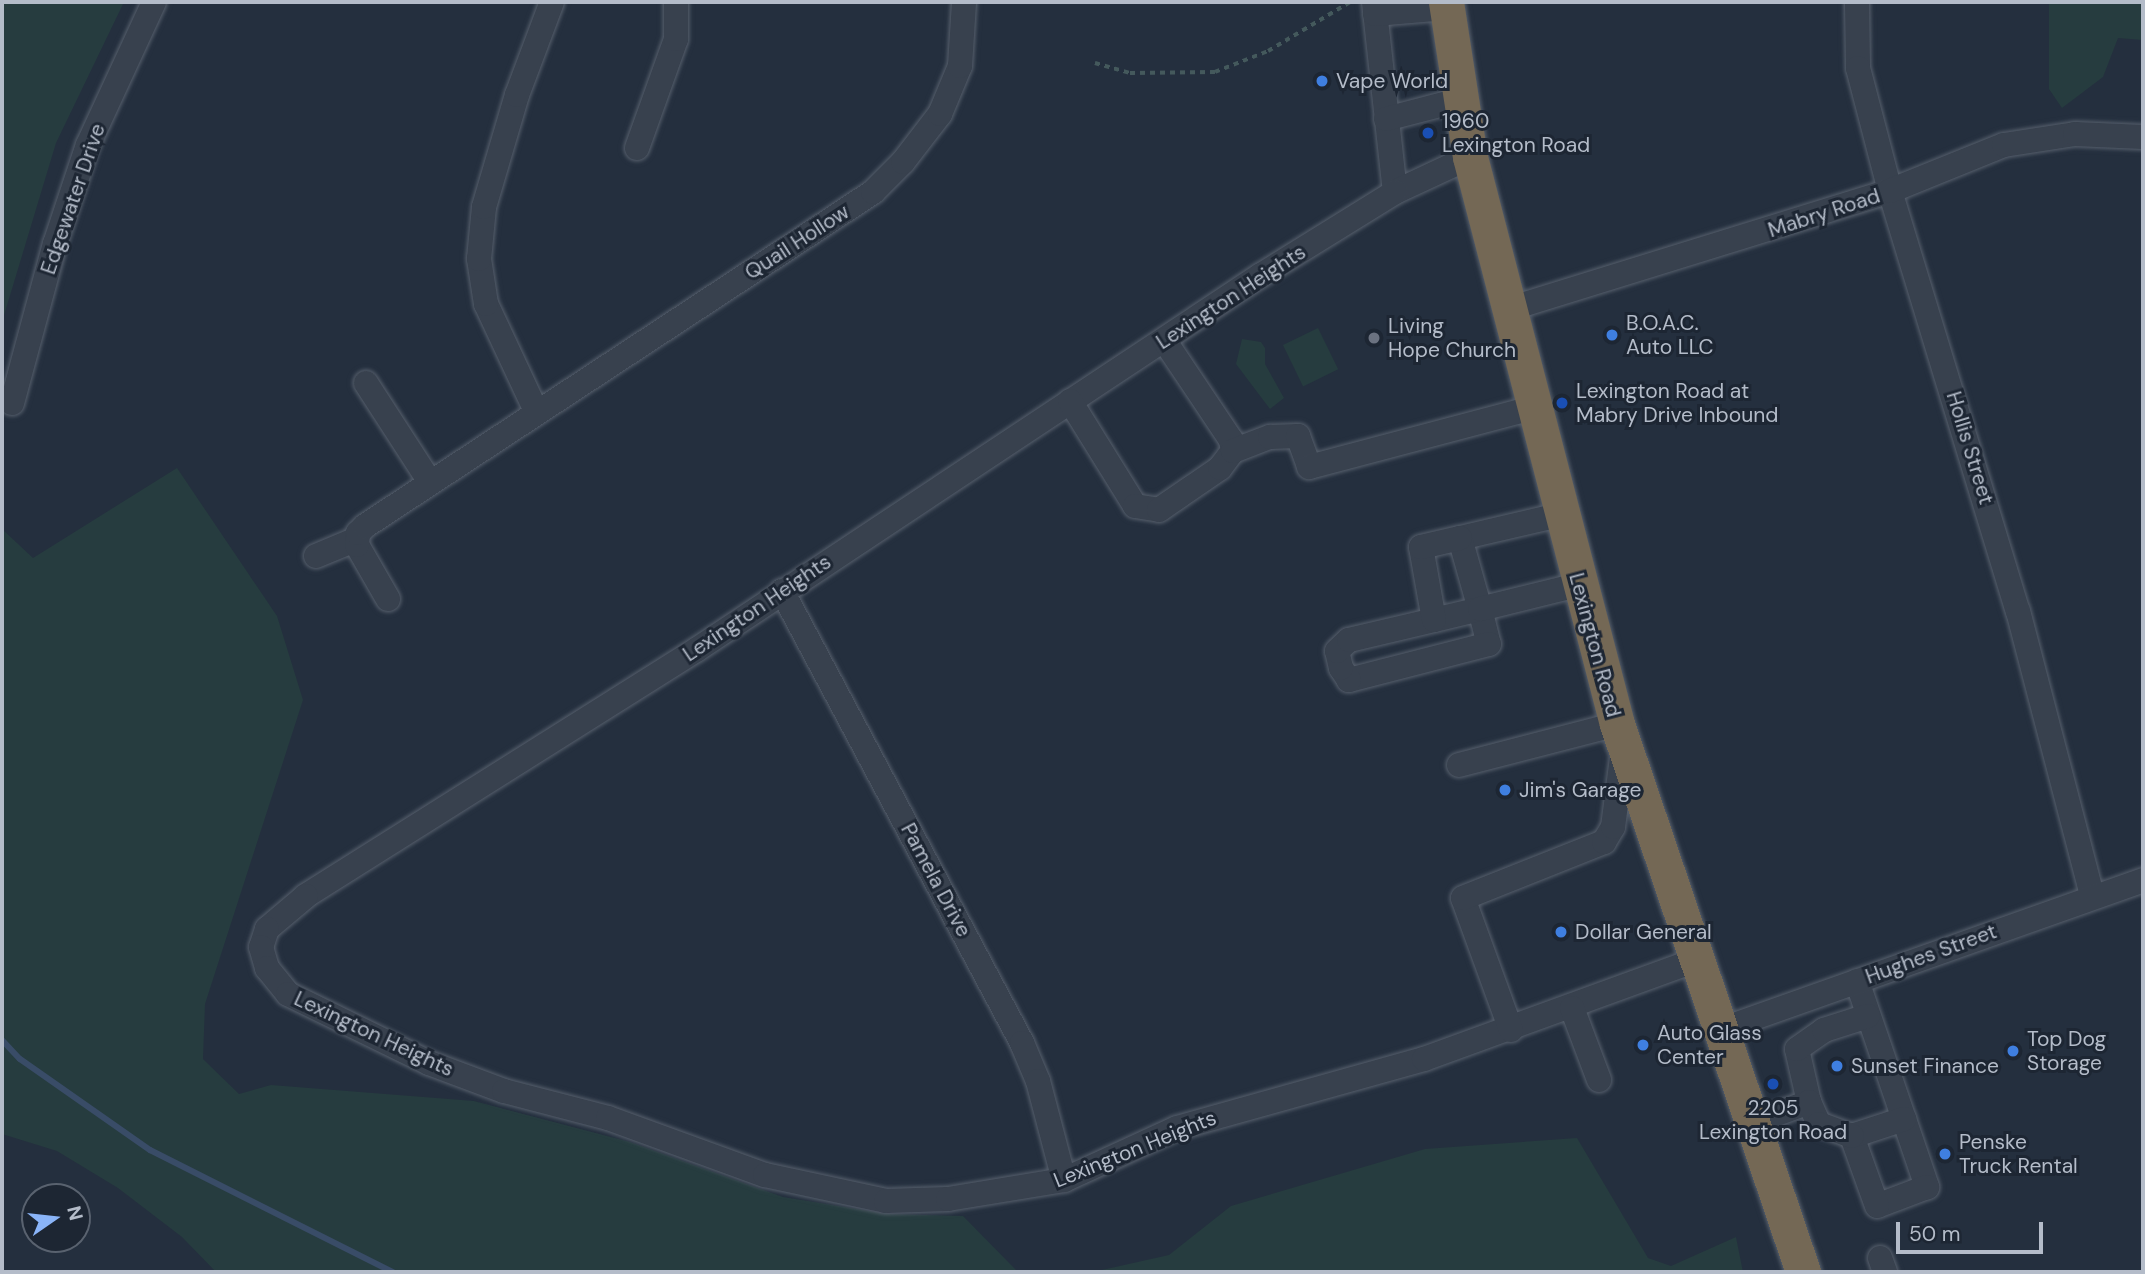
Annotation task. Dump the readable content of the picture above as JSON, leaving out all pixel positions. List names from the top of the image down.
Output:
{
  "streets": {
    "highway": ["Lexington Road"],
    "street": [
      "Edgewater Drive",
      "Mabry Road",
      "Quail Hollow",
      "Lexington Heights",
      "Hollis Street",
      "Pamela Drive",
      "Hughes Street"
    ]
  },
  "crossings": [
    ["Mabry Road", "Hollis Street"],
    ["Mabry Road", "Lexington Road"],
    ["Lexington Heights", "Lexington Road"],
    ["Lexington Heights", "Pamela Drive"],
    ["Hollis Street", "Hughes Street"],
    ["Lexington Road", "Hughes Street"]
  ],
  "places": [
    "Vape World",
    "1960 Lexington Road",
    "B.O.A.C. Auto LLC",
    "Living Hope Church",
    "Lexington Road at Mabry Drive Inbound",
    "Jim's Garage",
    "Dollar General",
    "Auto Glass Center",
    "Top Dog Storage",
    "Sunset Finance",
    "2205 Lexington Road",
    "Penske Truck Rental"
  ],
  "scale_bar": "50 m",
  "north": "right"
}
